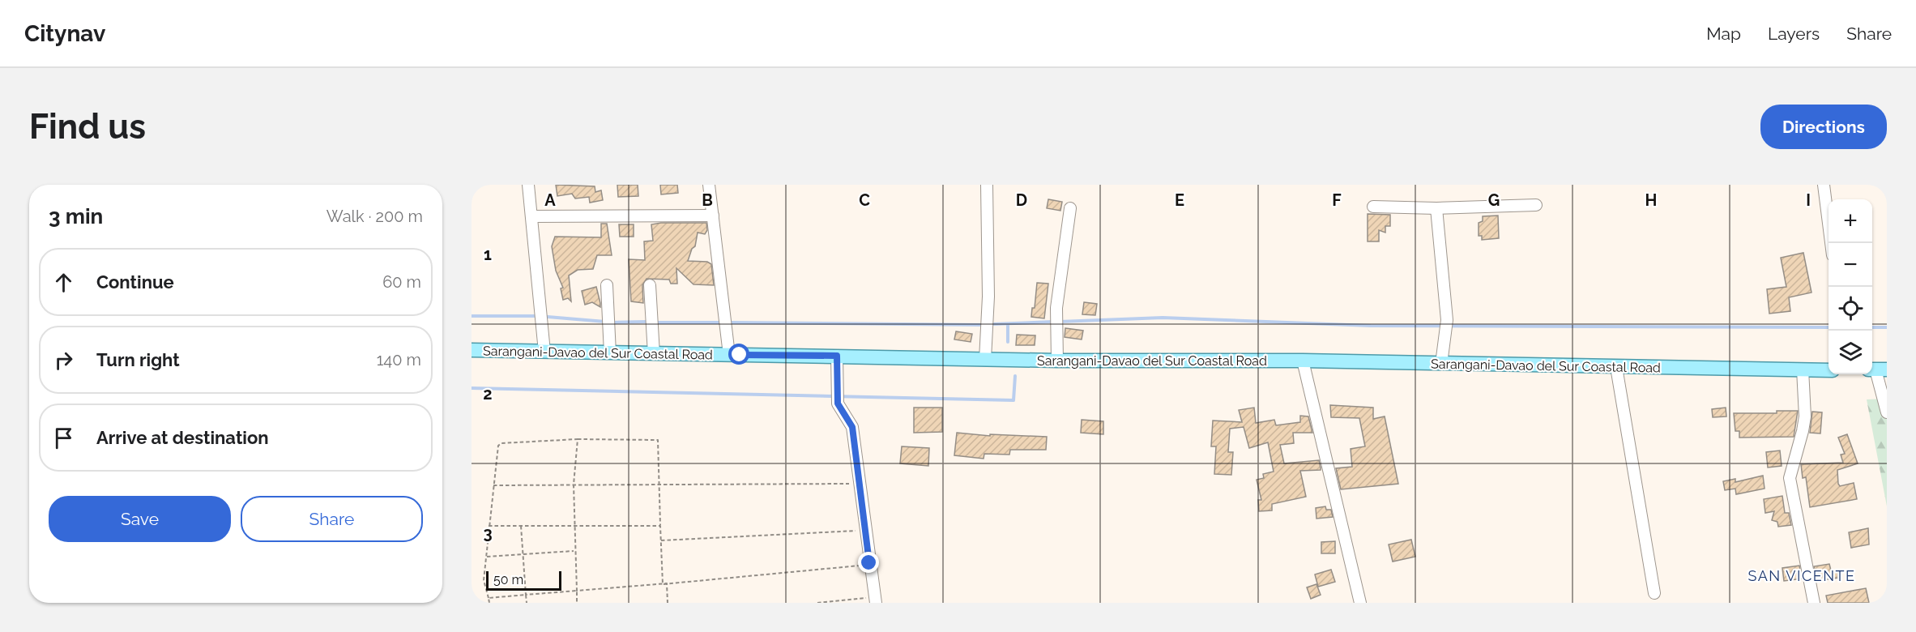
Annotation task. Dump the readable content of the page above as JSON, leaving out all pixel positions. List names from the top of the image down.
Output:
{
  "streets": {
    "main road": ["Sarangani-Davao del Sur Coastal Road"]
  },
  "districts": ["SAN VICENTE"],
  "scale_bar": "50 m",
  "page": {
    "header": "Citynav",
    "nav": ["Map", "Layers", "Share"],
    "buttons": [
      "Directions",
      ["Save", "Share"]
    ],
    "title": "Find us",
    "heading": ["3 min", "Walk · 200 m"],
    "map_buttons": ["+", "−"],
    "list": [
      ["Continue", "60 m"],
      ["Turn right", "140 m"],
      "Arrive at destination"
    ],
    "scale": "50 m"
  },
  "grid": {
    "columns": [
      "A",
      "B",
      "C",
      "D",
      "E",
      "F",
      "G",
      "H",
      "I"
    ],
    "rows": ["1", "2", "3"]
  }
}
